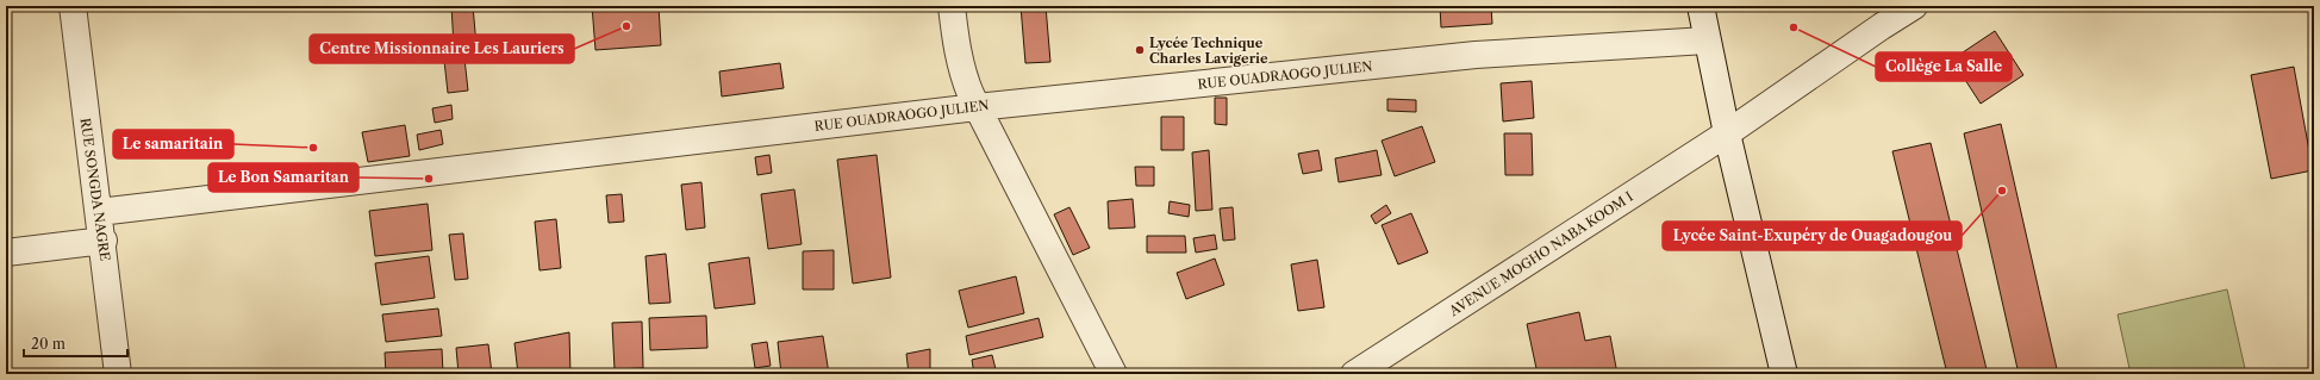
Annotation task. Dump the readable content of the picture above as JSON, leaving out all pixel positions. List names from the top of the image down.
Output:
{
  "streets": {
    "street": ["RUE OUADRAOGO JULIEN", "RUE SONGDA NAGRE", "AVENUE MOGHO NABA KOOM I"]
  },
  "crossings": [
    ["RUE OUADRAOGO JULIEN", "RUE SONGDA NAGRE"]
  ],
  "places": [
    "Centre Missionnaire Les Lauriers",
    "Collège La Salle",
    "Lycée Technique Charles Lavigerie",
    "Le samaritain",
    "Le Bon Samaritan",
    "Lycée Saint-Exupéry de Ouagadougou"
  ],
  "scale_bar": "20 m"
}
